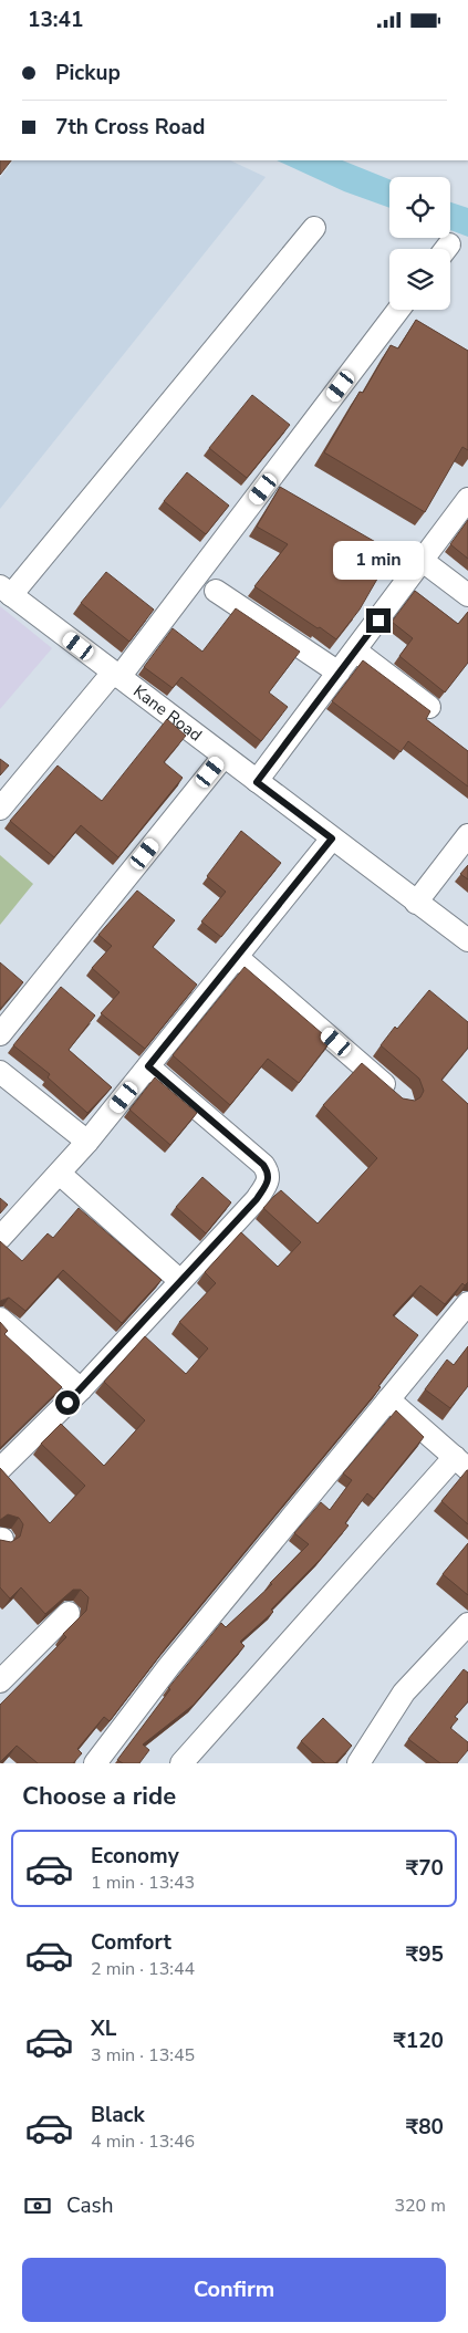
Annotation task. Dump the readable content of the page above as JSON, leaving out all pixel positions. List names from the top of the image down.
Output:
{
  "streets": {
    "street": ["Kane Road"]
  },
  "page": {
    "status": "13:41",
    "banner": ["Pickup", "7th Cross Road"],
    "bubble": "1 min",
    "heading": "Choose a ride",
    "list": [
      {
        "name": "Economy",
        "note": "1 min · 13:43",
        "value": "₹70"
      },
      {
        "name": "Comfort",
        "note": "2 min · 13:44",
        "value": "₹95"
      },
      {
        "name": "XL",
        "note": "3 min · 13:45",
        "value": "₹120"
      },
      {
        "name": "Black",
        "note": "4 min · 13:46",
        "value": "₹80"
      }
    ],
    "pay": ["Cash", "320 m"],
    "buttons": "Confirm"
  }
}
